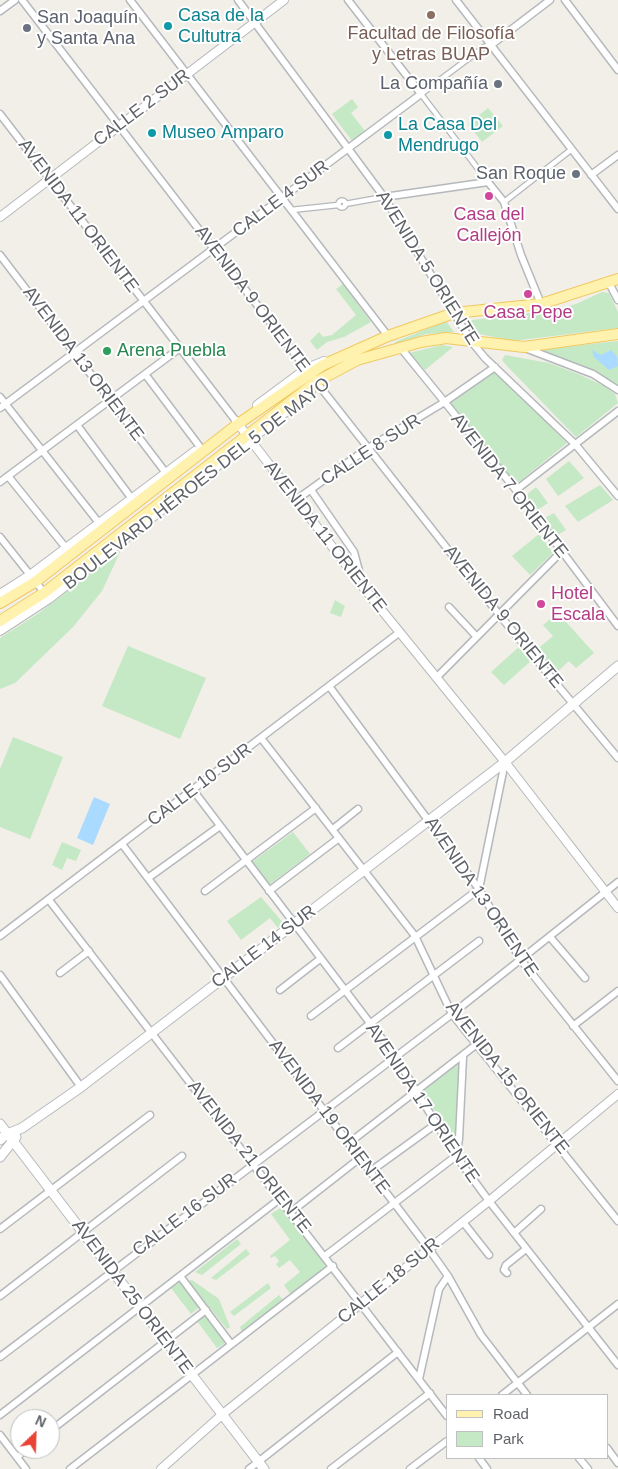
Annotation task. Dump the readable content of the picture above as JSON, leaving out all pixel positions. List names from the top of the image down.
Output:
{
  "streets": {
    "main road": ["BOULEVARD HÉROES DEL 5 DE MAYO", "CALLE 14 SUR", "AVENIDA 25 ORIENTE"],
    "street": [
      "CALLE 2 SUR",
      "CALLE 4 SUR",
      "AVENIDA 11 ORIENTE",
      "AVENIDA 5 ORIENTE",
      "AVENIDA 9 ORIENTE",
      "AVENIDA 13 ORIENTE",
      "CALLE 8 SUR",
      "AVENIDA 7 ORIENTE",
      "CALLE 10 SUR",
      "AVENIDA 15 ORIENTE",
      "AVENIDA 17 ORIENTE",
      "AVENIDA 19 ORIENTE",
      "AVENIDA 21 ORIENTE",
      "CALLE 16 SUR",
      "CALLE 18 SUR"
    ]
  },
  "crossings": [
    ["CALLE 2 SUR", "AVENIDA 11 ORIENTE"],
    ["CALLE 2 SUR", "AVENIDA 5 ORIENTE"],
    ["CALLE 2 SUR", "AVENIDA 9 ORIENTE"],
    ["CALLE 4 SUR", "AVENIDA 11 ORIENTE"],
    ["CALLE 4 SUR", "AVENIDA 5 ORIENTE"],
    ["CALLE 4 SUR", "AVENIDA 9 ORIENTE"],
    ["CALLE 4 SUR", "AVENIDA 13 ORIENTE"],
    ["AVENIDA 11 ORIENTE", "CALLE 8 SUR"],
    ["AVENIDA 11 ORIENTE", "BOULEVARD HÉROES DEL 5 DE MAYO"],
    ["AVENIDA 11 ORIENTE", "CALLE 10 SUR"],
    ["AVENIDA 11 ORIENTE", "CALLE 14 SUR"],
    ["AVENIDA 11 ORIENTE", "CALLE 16 SUR"],
    ["AVENIDA 5 ORIENTE", "CALLE 8 SUR"],
    ["AVENIDA 5 ORIENTE", "BOULEVARD HÉROES DEL 5 DE MAYO"],
    ["AVENIDA 9 ORIENTE", "CALLE 8 SUR"],
    ["AVENIDA 9 ORIENTE", "BOULEVARD HÉROES DEL 5 DE MAYO"],
    ["AVENIDA 9 ORIENTE", "CALLE 14 SUR"],
    ["AVENIDA 13 ORIENTE", "BOULEVARD HÉROES DEL 5 DE MAYO"],
    ["AVENIDA 13 ORIENTE", "CALLE 10 SUR"],
    ["AVENIDA 13 ORIENTE", "CALLE 14 SUR"],
    ["AVENIDA 13 ORIENTE", "CALLE 16 SUR"],
    ["CALLE 8 SUR", "AVENIDA 7 ORIENTE"],
    ["BOULEVARD HÉROES DEL 5 DE MAYO", "AVENIDA 7 ORIENTE"],
    ["CALLE 10 SUR", "AVENIDA 15 ORIENTE"],
    ["CALLE 10 SUR", "AVENIDA 17 ORIENTE"],
    ["CALLE 10 SUR", "AVENIDA 19 ORIENTE"],
    ["CALLE 10 SUR", "AVENIDA 21 ORIENTE"],
    ["CALLE 14 SUR", "AVENIDA 15 ORIENTE"],
    ["CALLE 14 SUR", "AVENIDA 17 ORIENTE"],
    ["CALLE 14 SUR", "AVENIDA 19 ORIENTE"],
    ["CALLE 14 SUR", "AVENIDA 21 ORIENTE"],
    ["CALLE 14 SUR", "AVENIDA 25 ORIENTE"],
    ["AVENIDA 15 ORIENTE", "CALLE 16 SUR"],
    ["AVENIDA 15 ORIENTE", "CALLE 18 SUR"],
    ["AVENIDA 17 ORIENTE", "CALLE 16 SUR"],
    ["AVENIDA 17 ORIENTE", "CALLE 18 SUR"],
    ["AVENIDA 19 ORIENTE", "CALLE 16 SUR"],
    ["AVENIDA 19 ORIENTE", "CALLE 18 SUR"],
    ["AVENIDA 21 ORIENTE", "CALLE 16 SUR"],
    ["AVENIDA 21 ORIENTE", "CALLE 18 SUR"],
    ["CALLE 16 SUR", "AVENIDA 25 ORIENTE"],
    ["CALLE 18 SUR", "AVENIDA 25 ORIENTE"]
  ],
  "places": [
    "Facultad de Filosofía y Letras BUAP",
    "Casa de la Cultutra",
    "San Joaquín y Santa Ana",
    "La Compañía",
    "Museo Amparo",
    "La Casa Del Mendrugo",
    "San Roque",
    "Casa del Callejón",
    "Casa Pepe",
    "Arena Puebla",
    "Hotel Escala"
  ],
  "legend": ["Road", "Park"],
  "north": "top right"
}
